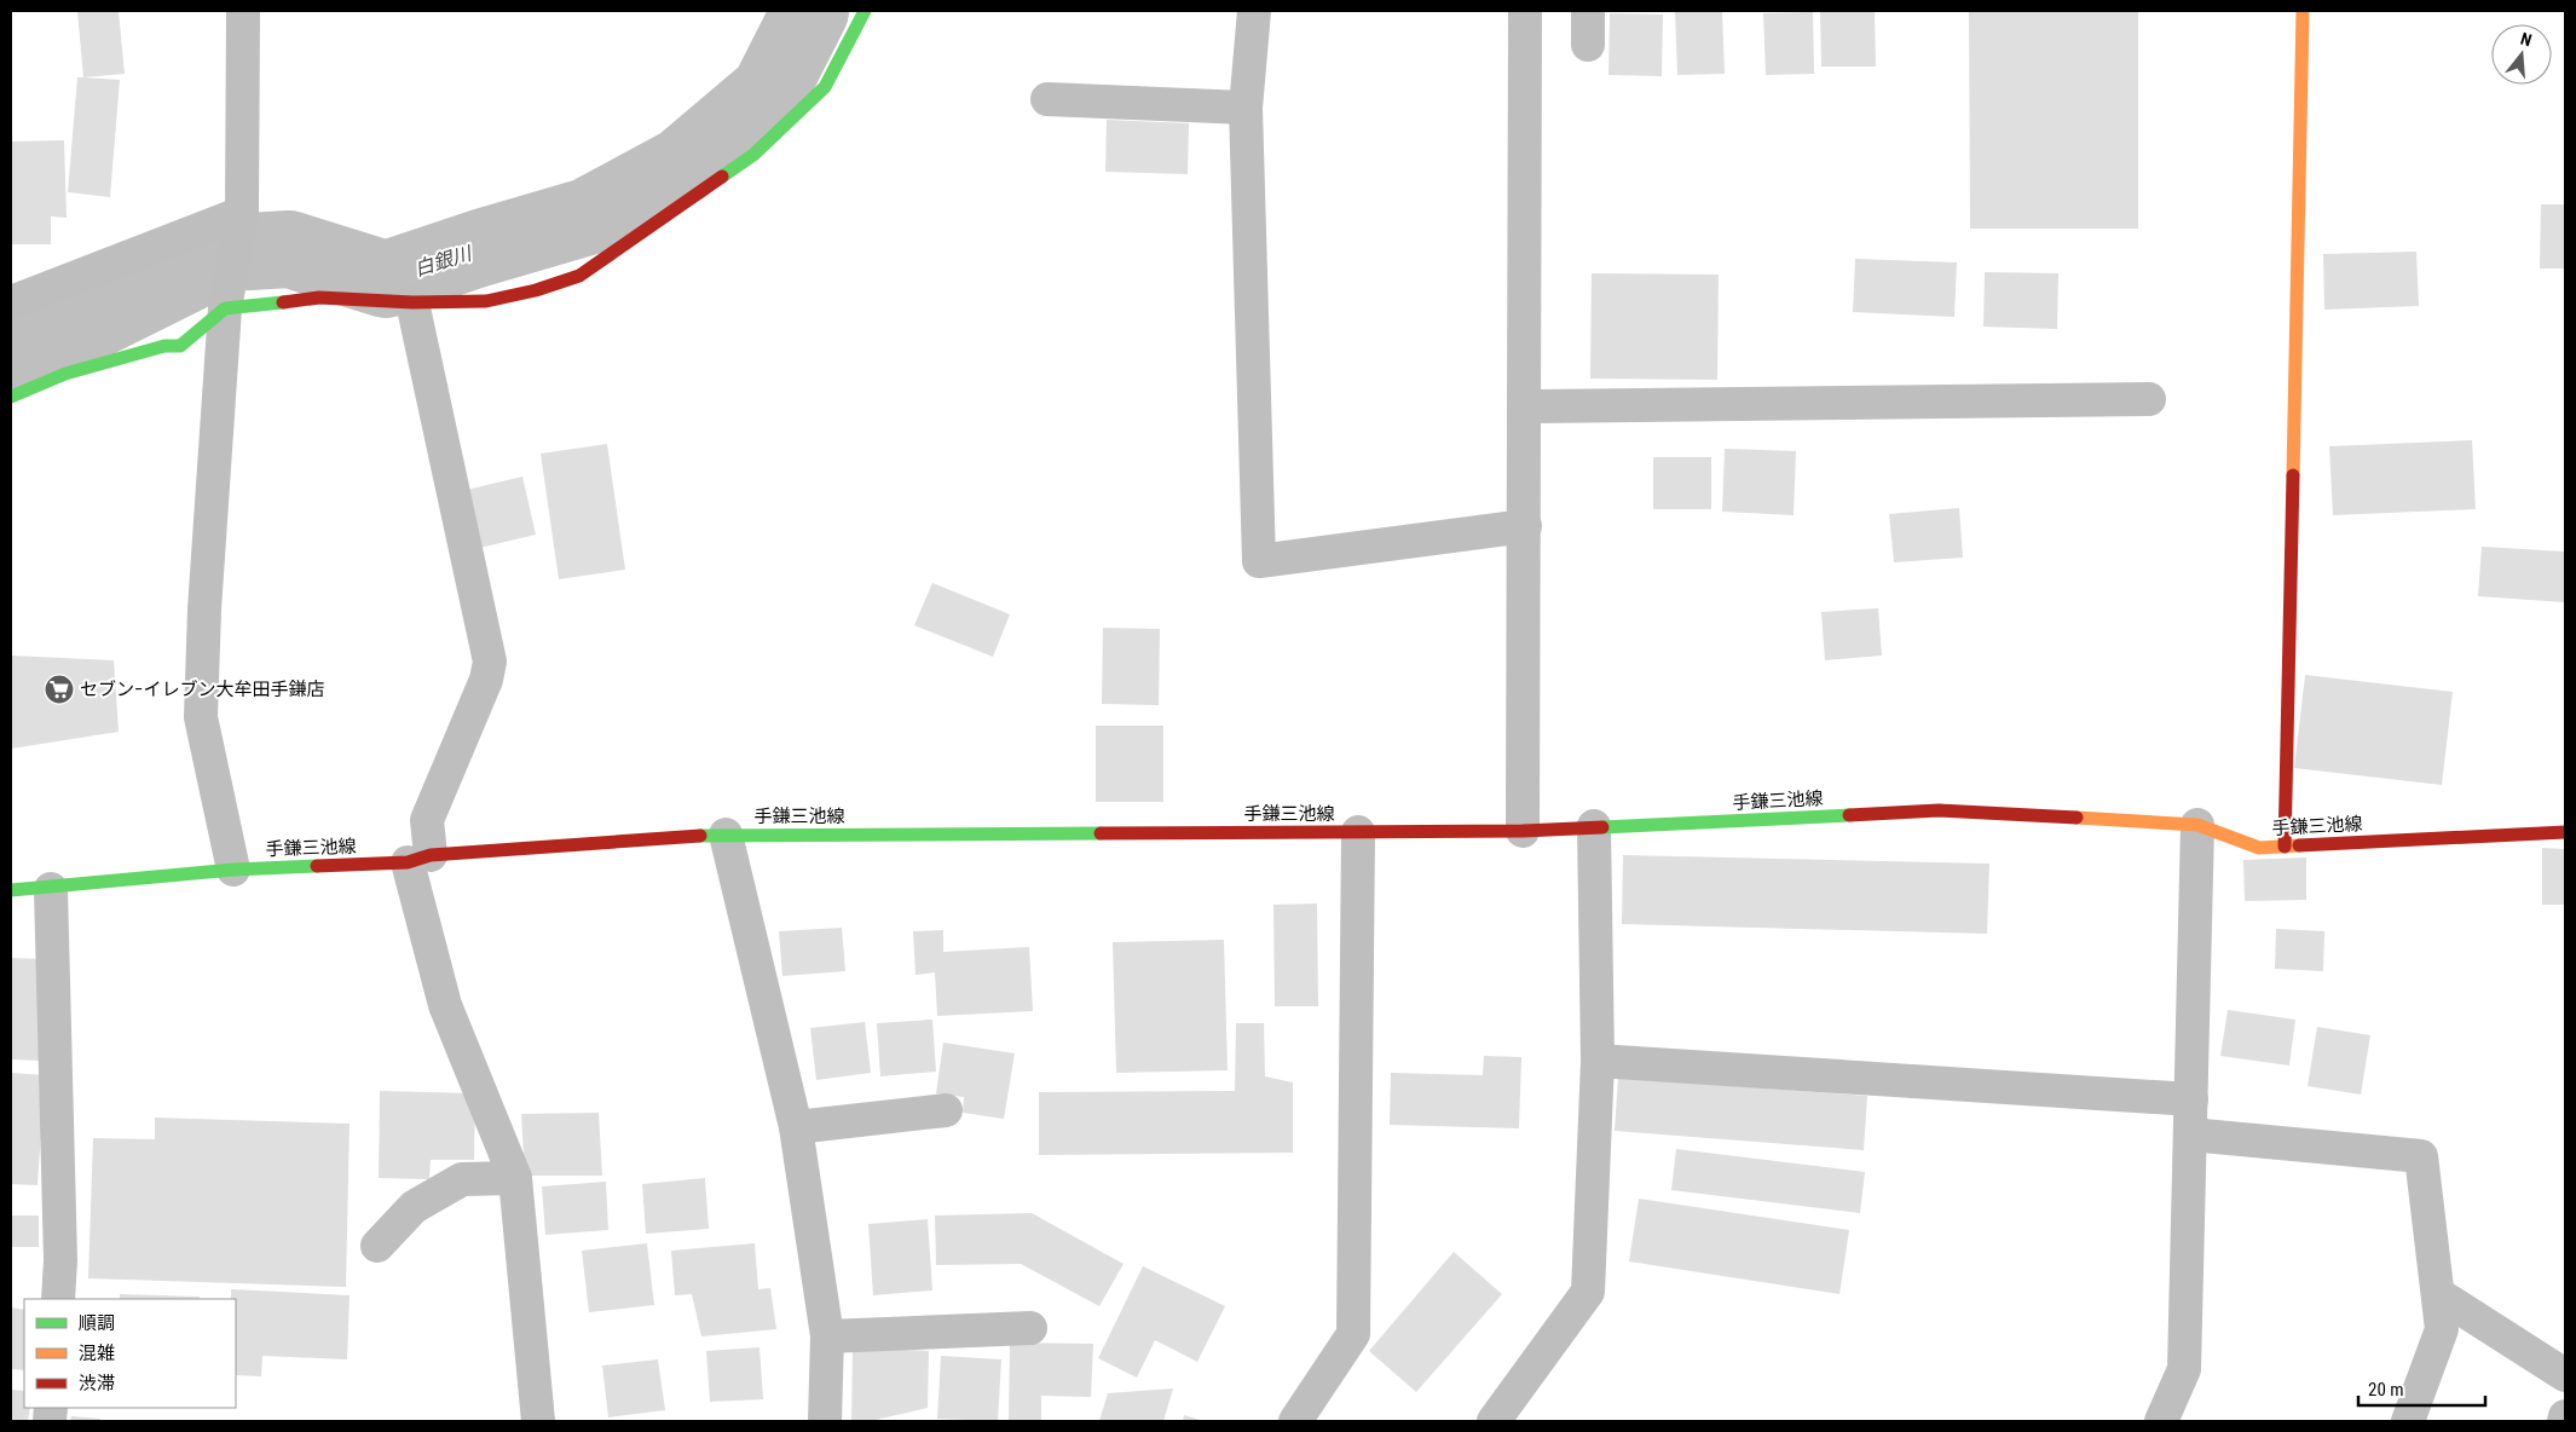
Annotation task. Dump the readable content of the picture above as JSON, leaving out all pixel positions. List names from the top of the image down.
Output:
{
  "streets": {
    "main road": ["手鎌三池線"]
  },
  "water": ["白銀川"],
  "places": {
    "supermarket": ["セブン−イレブン大牟田手鎌店"]
  },
  "legend": ["順調", "混雑", "渋滞"],
  "scale_bar": "20 m",
  "north": "top"
}
